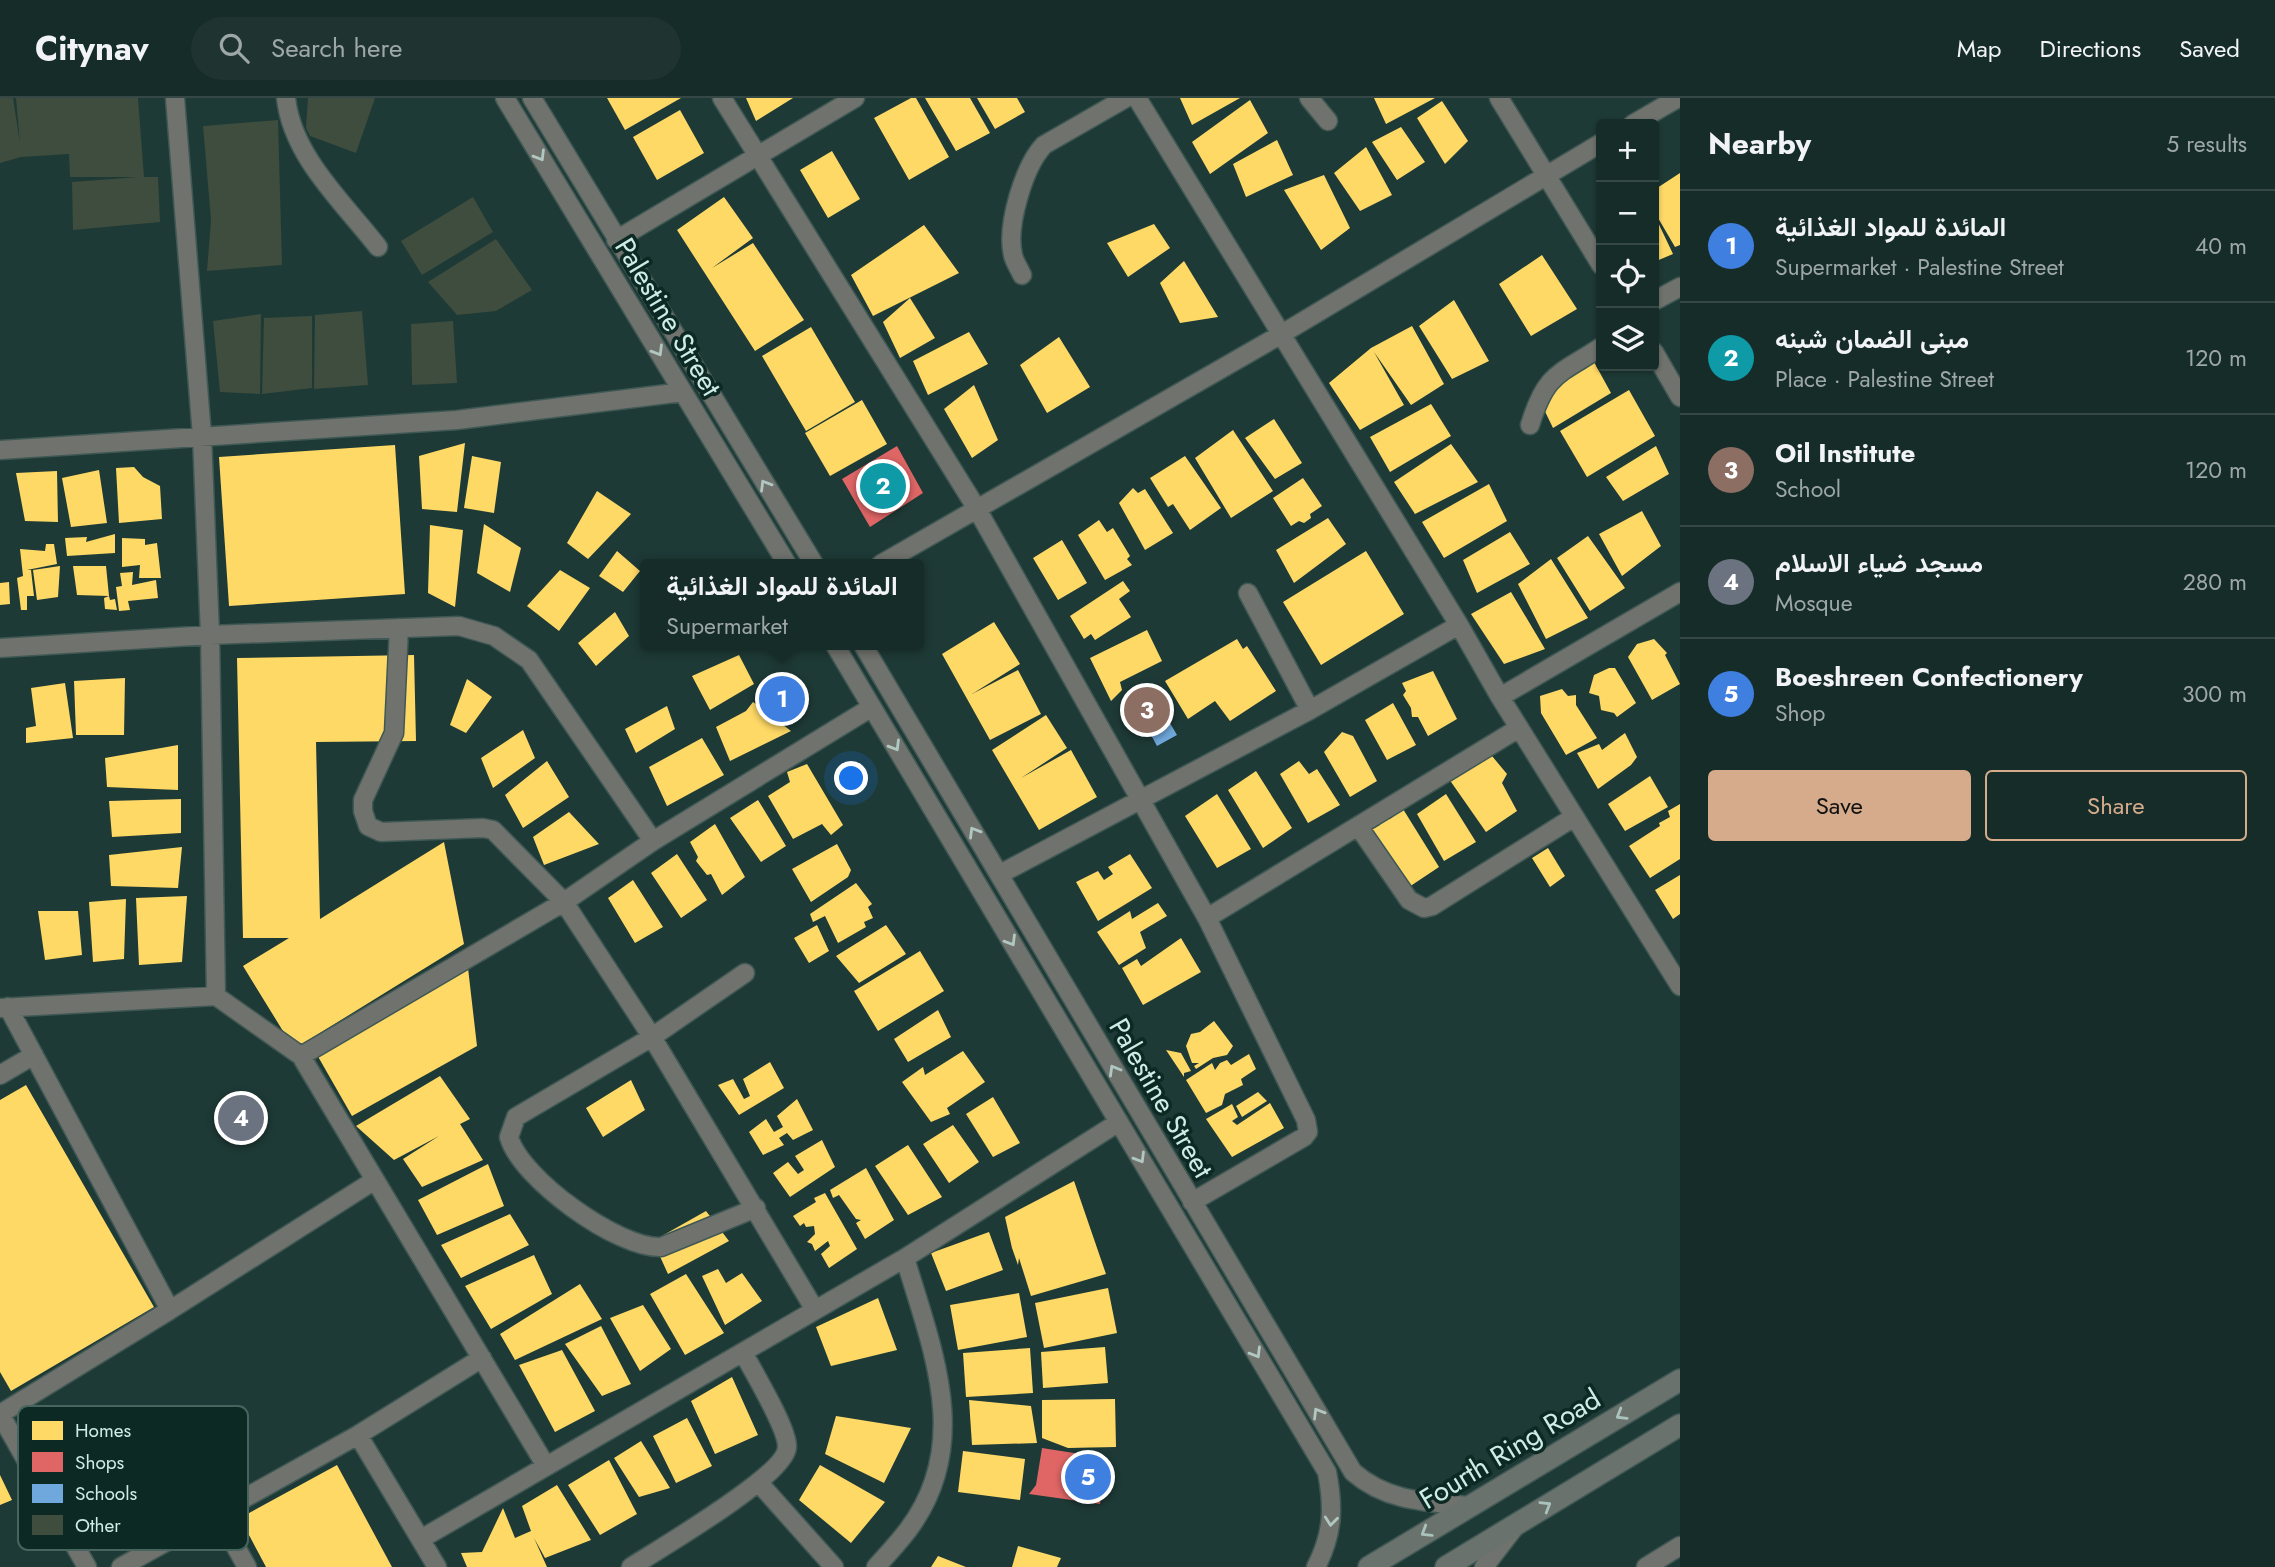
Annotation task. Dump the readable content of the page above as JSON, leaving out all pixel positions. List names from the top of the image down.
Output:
{
  "streets": {
    "main road": ["Fourth Ring Road"],
    "street": ["Palestine Street"]
  },
  "crossings": [
    ["Palestine Street", "Fourth Ring Road"]
  ],
  "legend": [
    "Homes",
    "Shops",
    "Schools",
    "Other"
  ],
  "page": {
    "header": "Citynav",
    "search": "Search here",
    "nav": ["Map", "Directions", "Saved"],
    "heading": ["Nearby", "5 results"],
    "map_buttons": ["+", "−"],
    "list": [
      {
        "mark": "1",
        "name": "المائدة للمواد الغذائية",
        "note": "Supermarket · Palestine Street",
        "value": "40 m"
      },
      {
        "mark": "2",
        "name": "مبنى الضمان شبنه",
        "note": "Place · Palestine Street",
        "value": "120 m"
      },
      {
        "mark": "3",
        "name": "Oil Institute",
        "note": "School",
        "value": "120 m"
      },
      {
        "mark": "4",
        "name": "مسجد ضياء الاسلام",
        "note": "Mosque",
        "value": "280 m"
      },
      {
        "mark": "5",
        "name": "Boeshreen Confectionery",
        "note": "Shop",
        "value": "300 m"
      }
    ],
    "pins": [
      "2",
      "1",
      "3",
      "4",
      "5"
    ],
    "popup": ["المائدة للمواد الغذائية", "Supermarket"],
    "buttons": ["Save", "Share"]
  }
}
